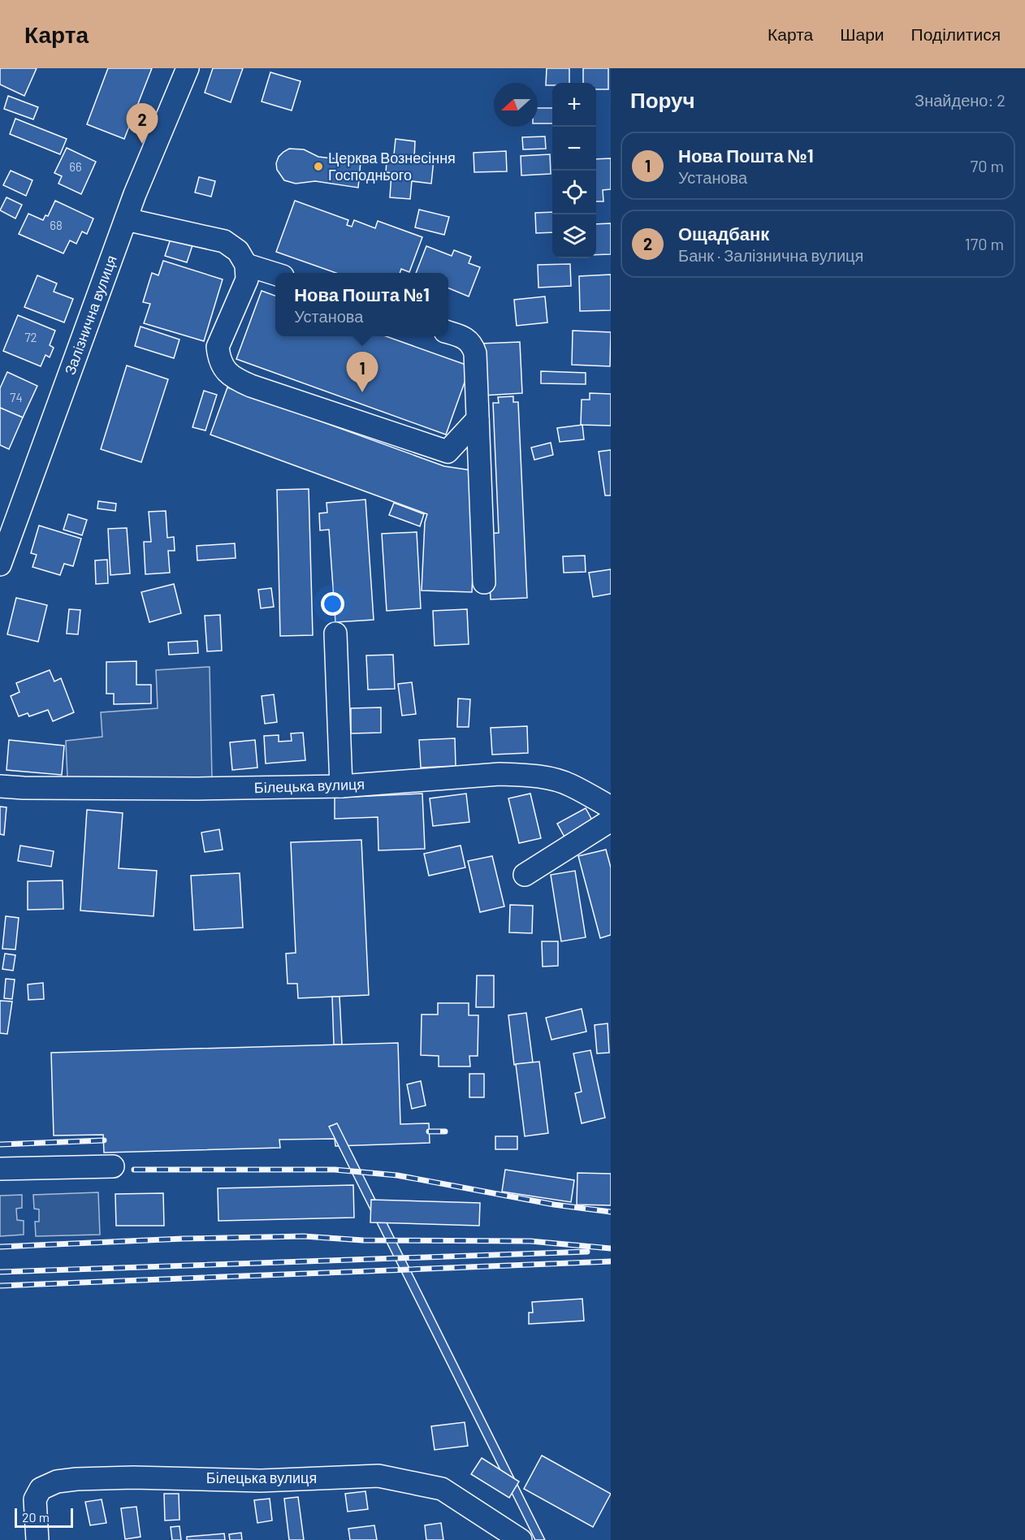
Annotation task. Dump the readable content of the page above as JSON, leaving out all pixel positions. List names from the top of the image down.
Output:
{
  "streets": {
    "street": ["Залізнична вулиця", "Білецька вулиця"]
  },
  "places": ["Церква Вознесіння Господнього"],
  "house_numbers": [
    "66",
    "68",
    "72",
    "74"
  ],
  "scale_bar": "20 m",
  "north": "left",
  "page": {
    "header": "Карта",
    "nav": ["Карта", "Шари", "Поділитися"],
    "heading": ["Поруч", "Знайдено: 2"],
    "map_buttons": ["+", "−"],
    "pins": ["2", "1"],
    "list": [
      {
        "mark": "1",
        "name": "Нова Пошта №1",
        "note": "Установа",
        "value": "70 m"
      },
      {
        "mark": "2",
        "name": "Ощадбанк",
        "note": "Банк · Залізнична вулиця",
        "value": "170 m"
      }
    ],
    "popup": ["Нова Пошта №1", "Установа"],
    "scale": "20 m"
  }
}
